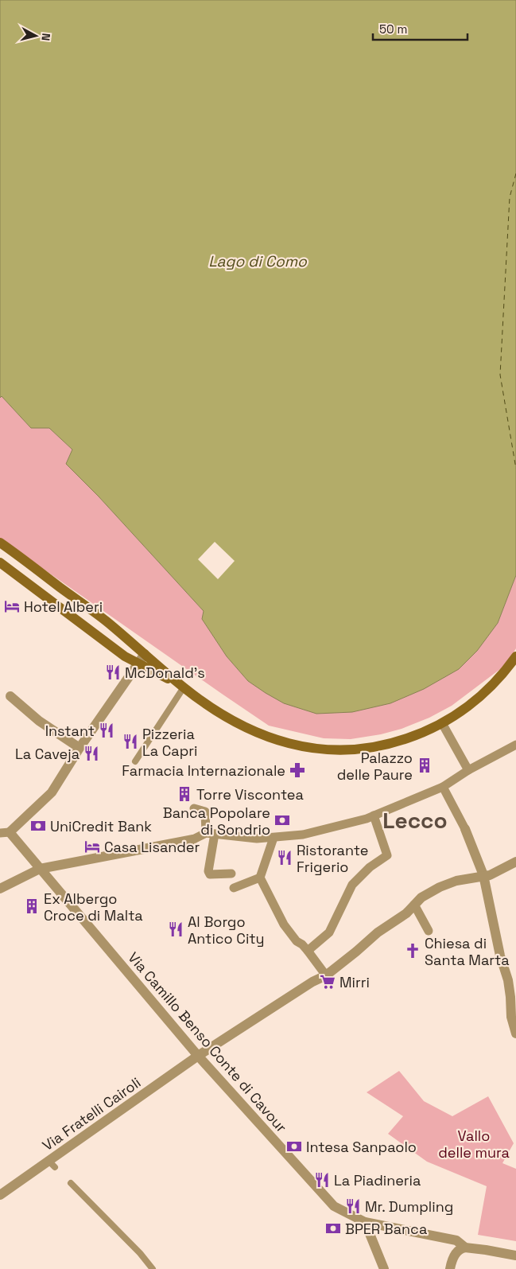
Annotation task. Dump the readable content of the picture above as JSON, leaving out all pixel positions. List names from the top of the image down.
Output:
{
  "streets": {
    "street": ["Via Camillo Benso Conte di Cavour", "Via Fratelli Cairoli"]
  },
  "crossings": [
    ["Via Camillo Benso Conte di Cavour", "Via Fratelli Cairoli"]
  ],
  "districts": ["Lecco"],
  "water": ["Lago di Como"],
  "parks": ["Vallo delle mura"],
  "places": {
    "hotel": ["Hotel Alberi", "Casa Lisander"],
    "restaurant": [
      "McDonald's",
      "Instant",
      "Pizzeria La Capri",
      "La Caveja",
      "Ristorante Frigerio",
      "Al Borgo Antico City",
      "La Piadineria",
      "Mr. Dumpling"
    ],
    "building": ["Palazzo delle Paure", "Torre Viscontea", "Ex Albergo Croce di Malta"],
    "pharmacy": ["Farmacia Internazionale"],
    "bank": [
      "Banca Popolare di Sondrio",
      "UniCredit Bank",
      "Intesa Sanpaolo",
      "BPER Banca"
    ],
    "church": ["Chiesa di Santa Marta"],
    "supermarket": ["Mirri"]
  },
  "scale_bar": "50 m",
  "north": "right"
}
